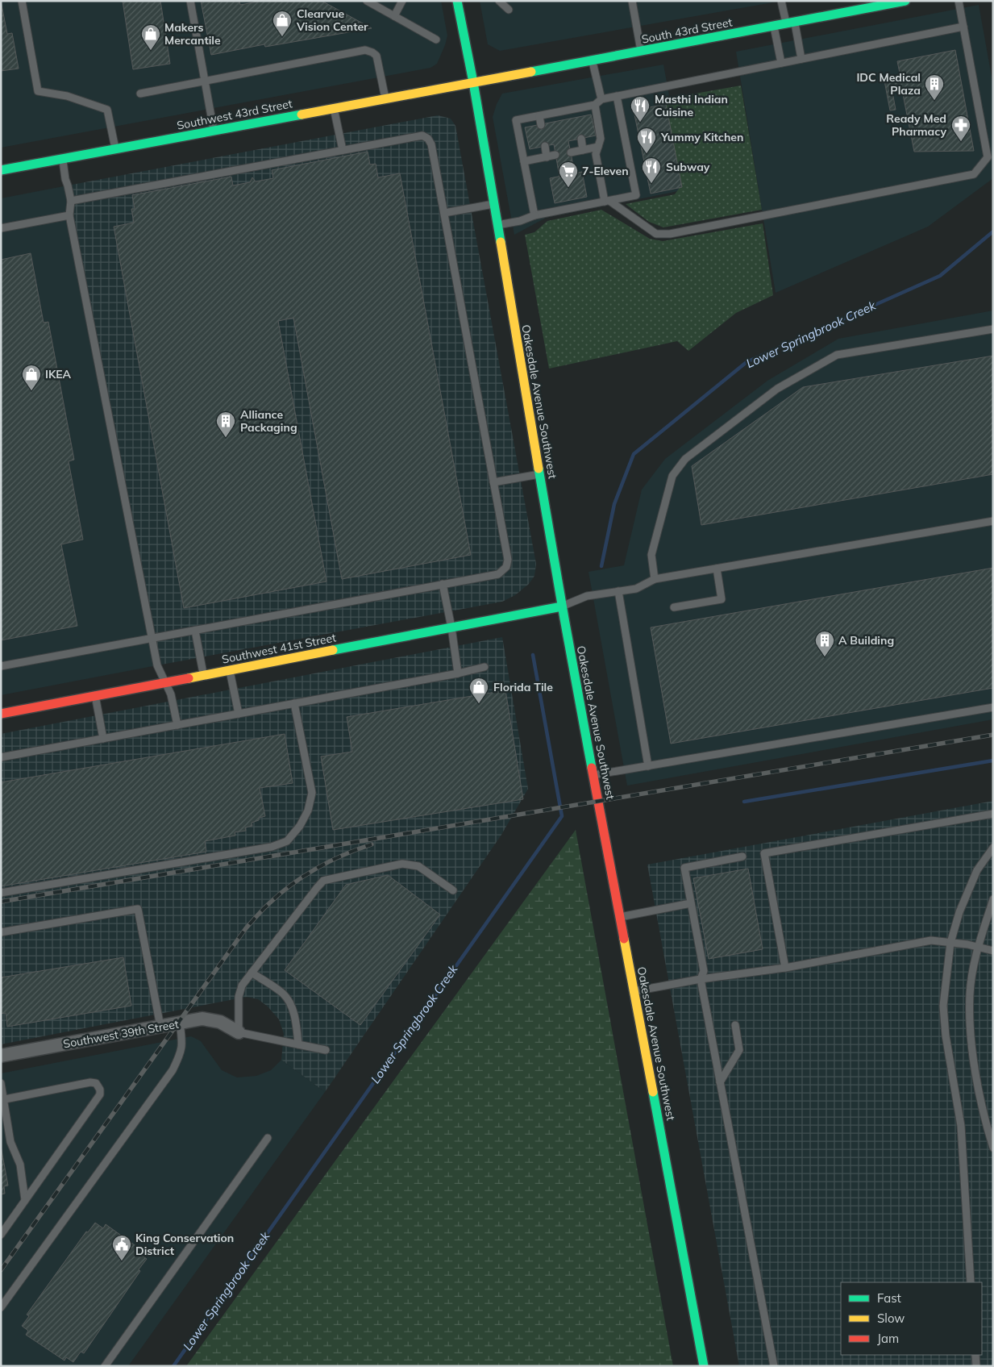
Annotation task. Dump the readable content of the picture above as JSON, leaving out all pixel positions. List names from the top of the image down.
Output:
{
  "streets": {
    "main road": [
      "South 43rd Street",
      "Southwest 43rd Street",
      "Oakesdale Avenue Southwest",
      "Southwest 41st Street"
    ],
    "street": ["Southwest 39th Street"]
  },
  "crossings": [
    ["South 43rd Street", "Southwest 43rd Street"],
    ["South 43rd Street", "Oakesdale Avenue Southwest"],
    ["Southwest 43rd Street", "Oakesdale Avenue Southwest"],
    ["Oakesdale Avenue Southwest", "Southwest 41st Street"]
  ],
  "water": ["Lower Springbrook Creek"],
  "places": {
    "shop": [
      "Clearvue Vision Center",
      "Makers Mercantile",
      "IKEA",
      "Florida Tile"
    ],
    "building": ["IDC Medical Plaza", "Alliance Packaging", "A Building"],
    "restaurant": ["Masthi Indian Cuisine", "Yummy Kitchen", "Subway"],
    "pharmacy": ["Ready Med Pharmacy"],
    "supermarket": ["7-Eleven"],
    "public building": ["King Conservation District"]
  },
  "legend": ["Fast", "Slow", "Jam"]
}
